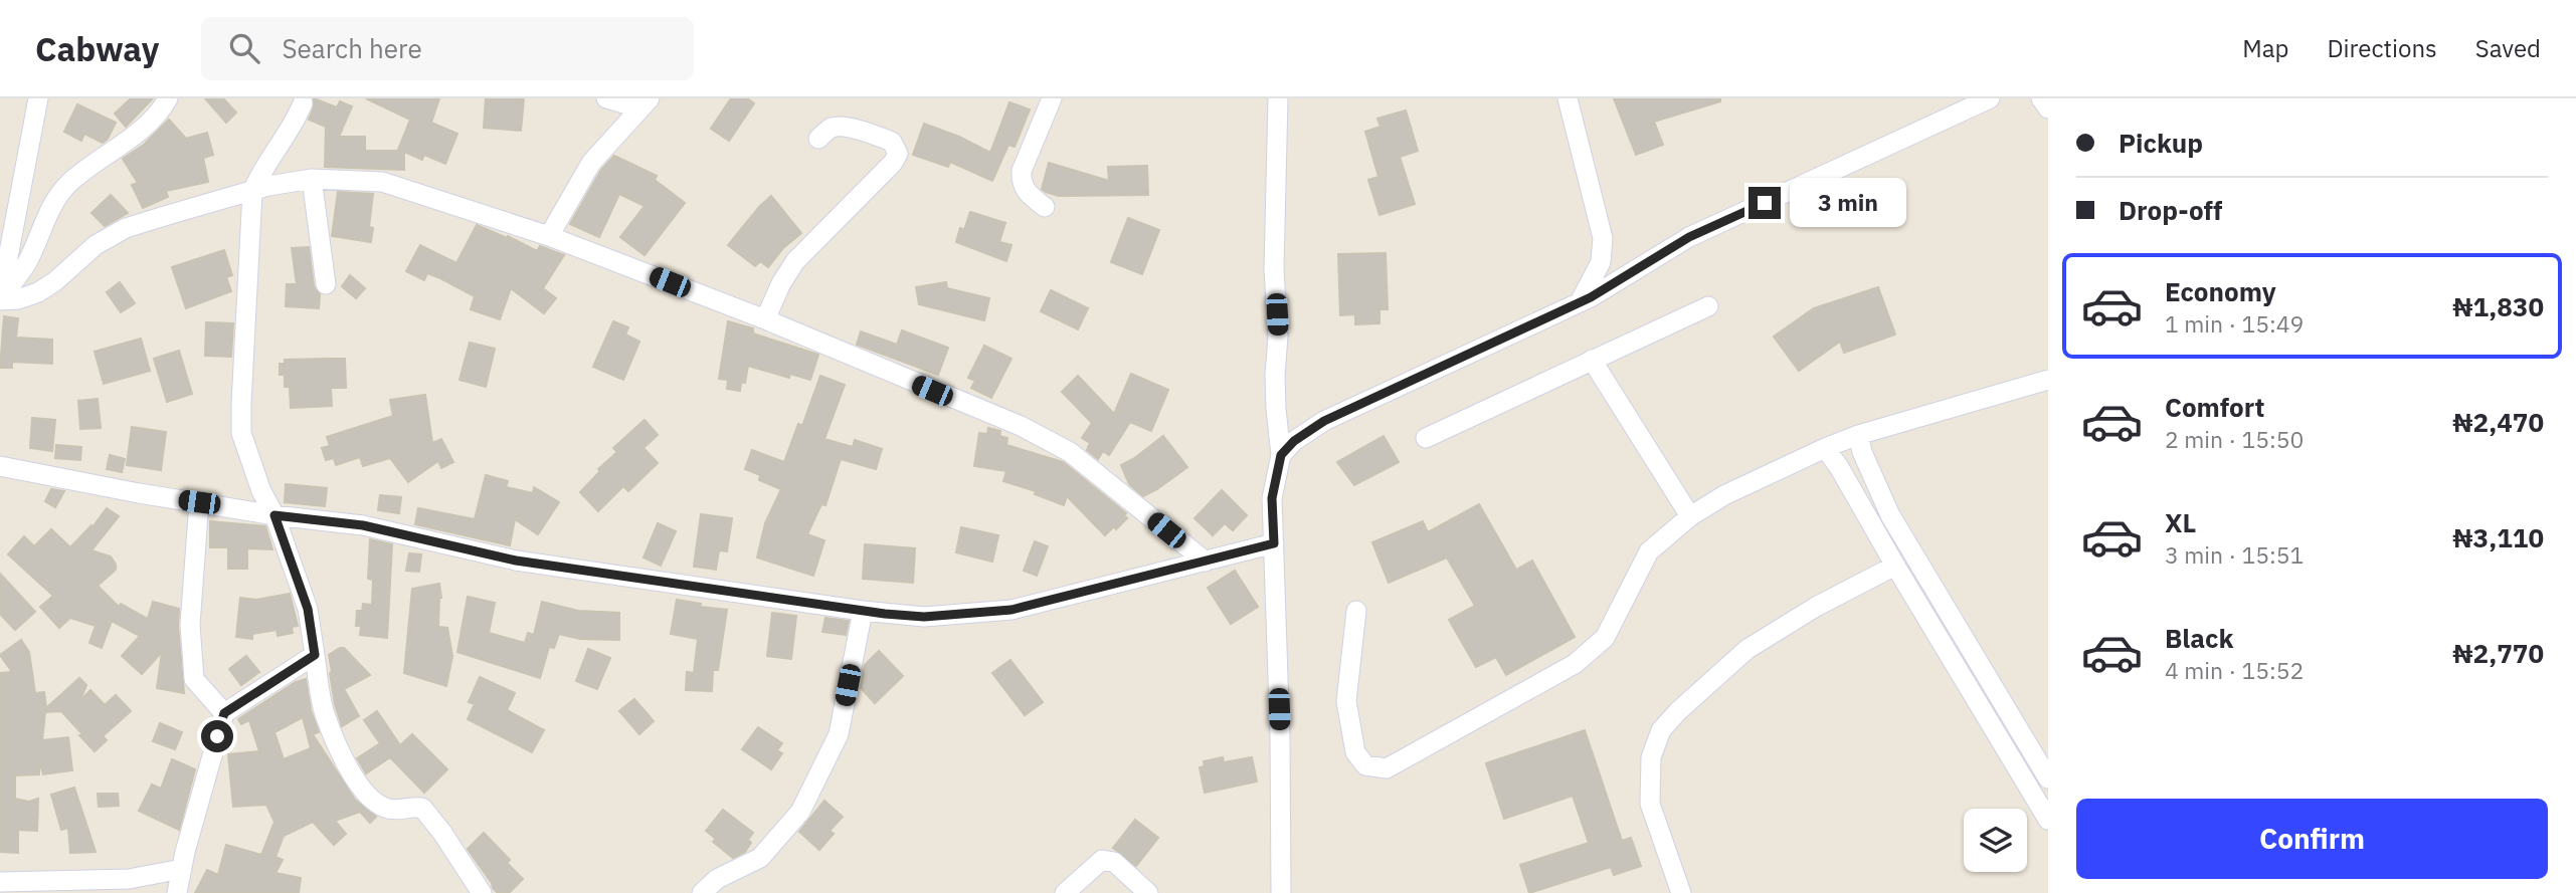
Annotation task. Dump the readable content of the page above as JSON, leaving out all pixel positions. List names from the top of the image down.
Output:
{
  "page": {
    "header": "Cabway",
    "search": "Search here",
    "nav": ["Map", "Directions", "Saved"],
    "banner": ["Pickup", "Drop-off"],
    "bubble": "3 min",
    "list": [
      {
        "name": "Economy",
        "note": "1 min · 15:49",
        "value": "₦1,830"
      },
      {
        "name": "Comfort",
        "note": "2 min · 15:50",
        "value": "₦2,470"
      },
      {
        "name": "XL",
        "note": "3 min · 15:51",
        "value": "₦3,110"
      },
      {
        "name": "Black",
        "note": "4 min · 15:52",
        "value": "₦2,770"
      }
    ],
    "buttons": "Confirm"
  }
}
